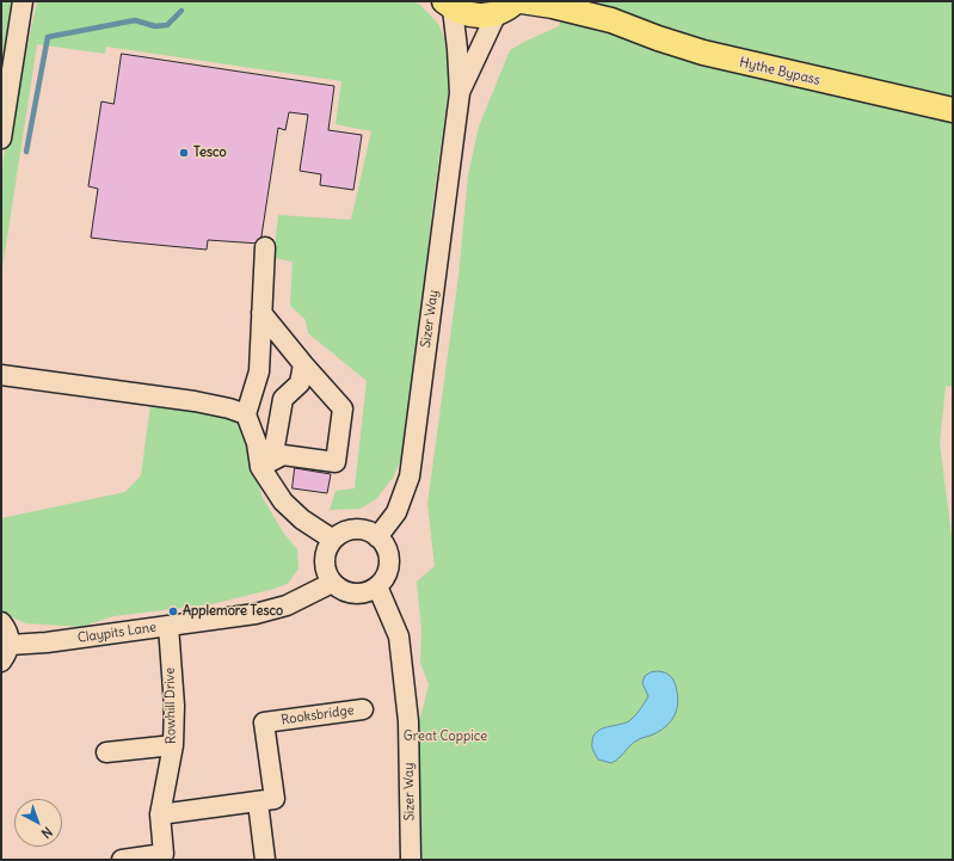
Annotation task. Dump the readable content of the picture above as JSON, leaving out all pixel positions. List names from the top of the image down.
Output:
{
  "streets": {
    "main road": ["Hythe Bypass"],
    "street": [
      "Sizer Way",
      "Claypits Lane",
      "Rowhill Drive",
      "Rooksbridge"
    ]
  },
  "crossings": [
    ["Sizer Way", "Claypits Lane"],
    ["Claypits Lane", "Rowhill Drive"]
  ],
  "parks": ["Great Coppice"],
  "places": ["Tesco", "Applemore Tesco"],
  "north": "bottom right"
}
